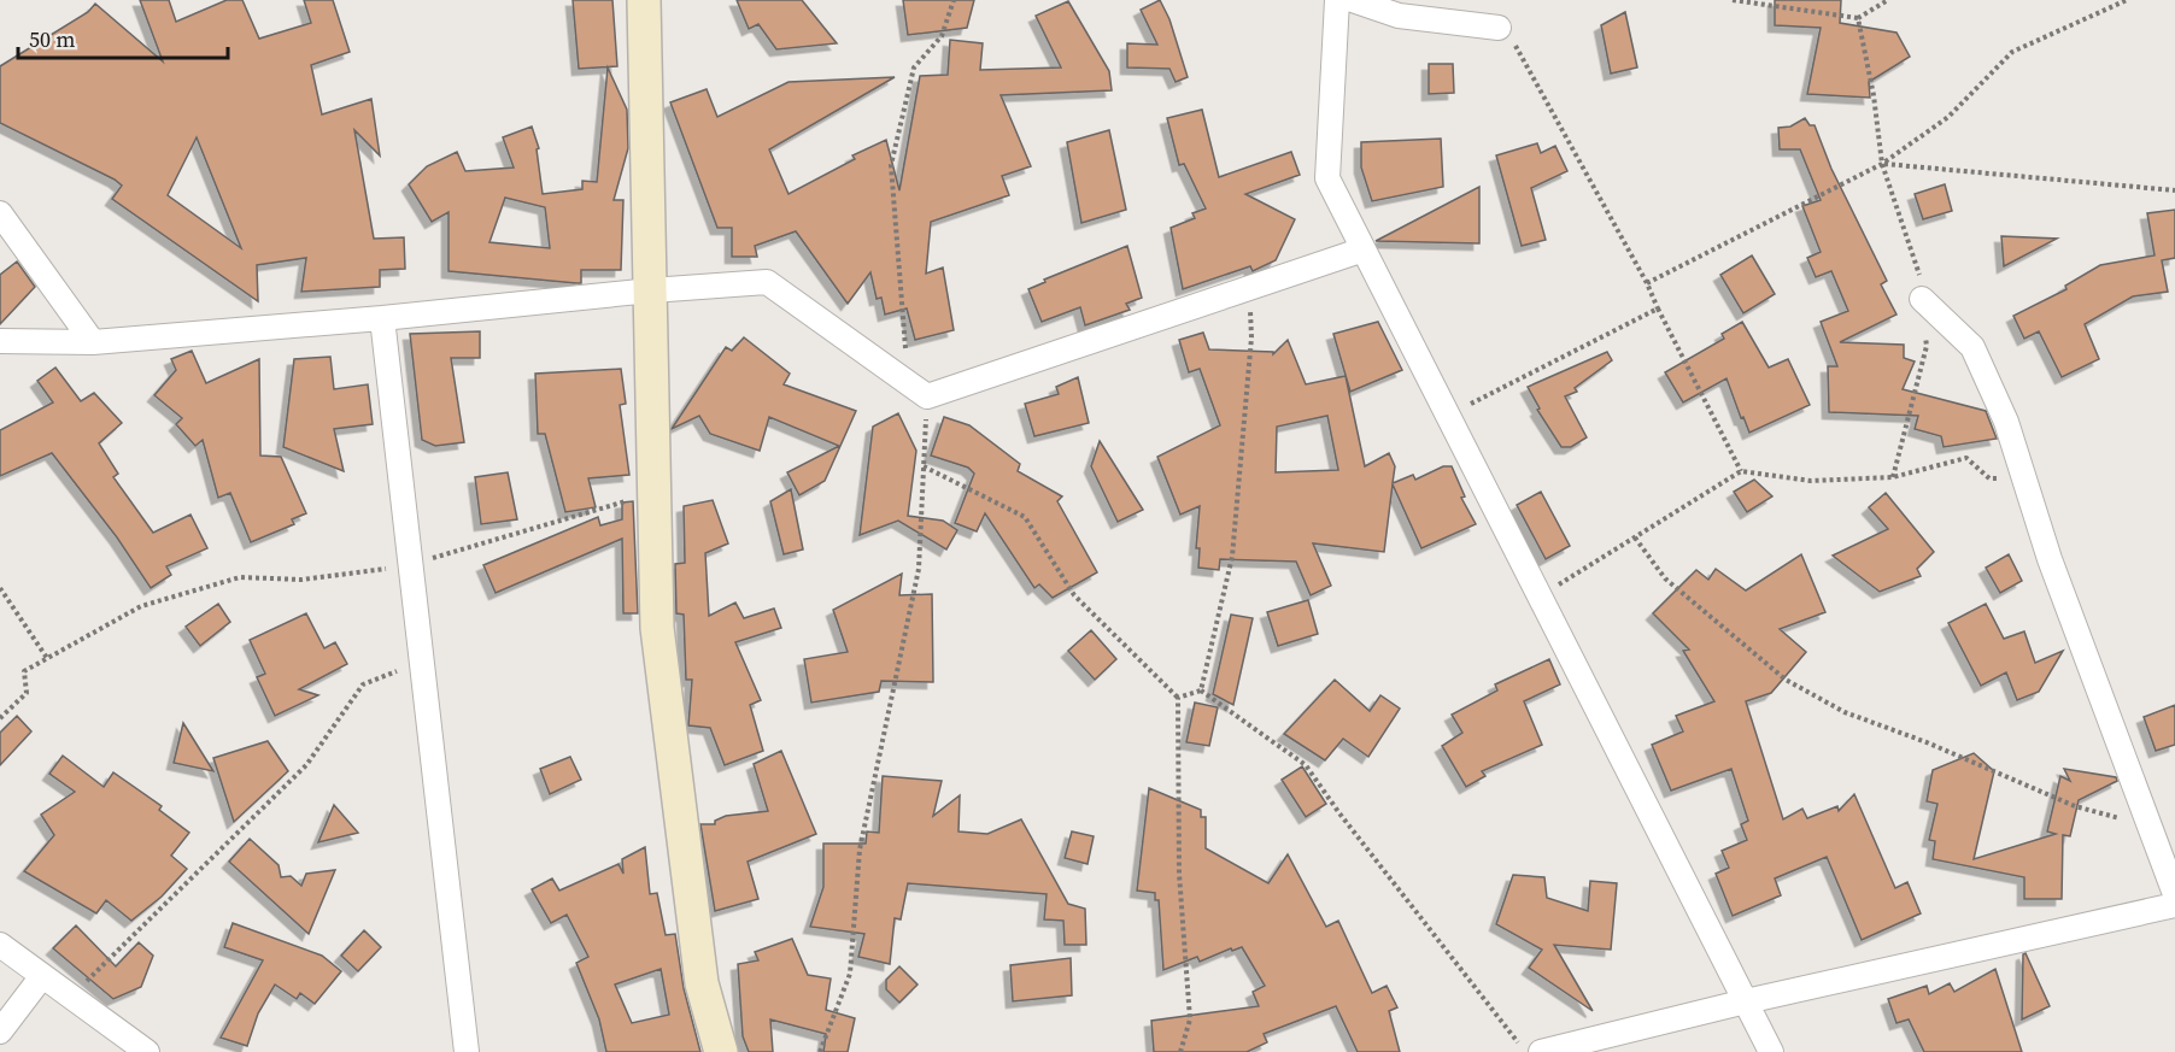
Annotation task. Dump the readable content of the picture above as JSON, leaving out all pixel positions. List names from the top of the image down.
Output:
{
  "scale_bar": "50 m"
}
